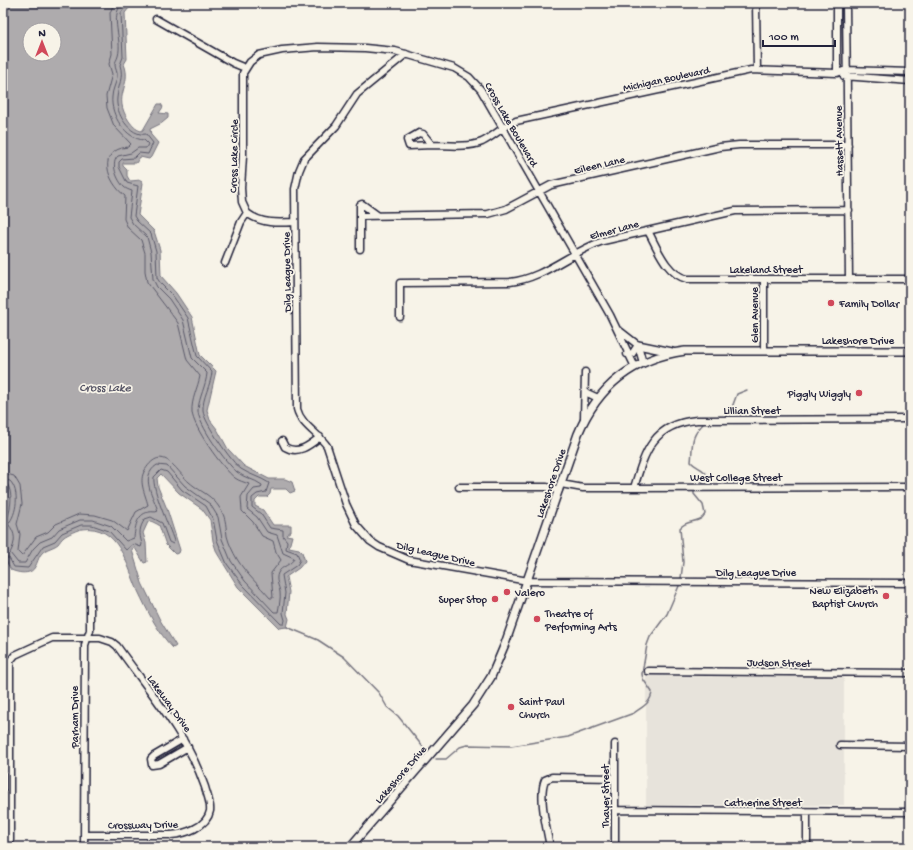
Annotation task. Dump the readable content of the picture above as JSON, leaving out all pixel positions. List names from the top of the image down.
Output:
{
  "streets": {
    "main road": ["Lakeshore Drive"],
    "street": [
      "Michigan Boulevard",
      "Cross Lake Boulevard",
      "Hassett Avenue",
      "Cross Lake Circle",
      "Eileen Lane",
      "Elmer Lane",
      "Lakeland Street",
      "Dilg League Drive",
      "Glen Avenue",
      "Lillian Street",
      "West College Street",
      "Judson Street",
      "Lakeway Drive",
      "Parham Drive",
      "Thayer Street",
      "Catherine Street",
      "Crossway Drive"
    ]
  },
  "crossings": [
    ["Michigan Boulevard", "Cross Lake Boulevard"],
    ["Michigan Boulevard", "Hassett Avenue"],
    ["Cross Lake Boulevard", "Cross Lake Circle"],
    ["Cross Lake Boulevard", "Eileen Lane"],
    ["Cross Lake Boulevard", "Elmer Lane"],
    ["Cross Lake Boulevard", "Dilg League Drive"],
    ["Cross Lake Boulevard", "Lakeshore Drive"],
    ["Hassett Avenue", "Eileen Lane"],
    ["Hassett Avenue", "Elmer Lane"],
    ["Hassett Avenue", "Lakeland Street"],
    ["Elmer Lane", "Lakeland Street"],
    ["Lakeland Street", "Glen Avenue"],
    ["Dilg League Drive", "Lakeshore Drive"],
    ["Glen Avenue", "Lakeshore Drive"],
    ["Lakeshore Drive", "West College Street"],
    ["Lillian Street", "West College Street"],
    ["Lakeway Drive", "Parham Drive"],
    ["Lakeway Drive", "Crossway Drive"],
    ["Parham Drive", "Crossway Drive"],
    ["Thayer Street", "Catherine Street"]
  ],
  "water": ["Cross Lake"],
  "places": [
    "Family Dollar",
    "Piggly Wiggly",
    "Valero",
    "New Elizabeth Baptist Church",
    "Super Stop",
    "Theatre of Performing Arts",
    "Saint Paul Church"
  ],
  "scale_bar": "100 m",
  "north": "top"
}
